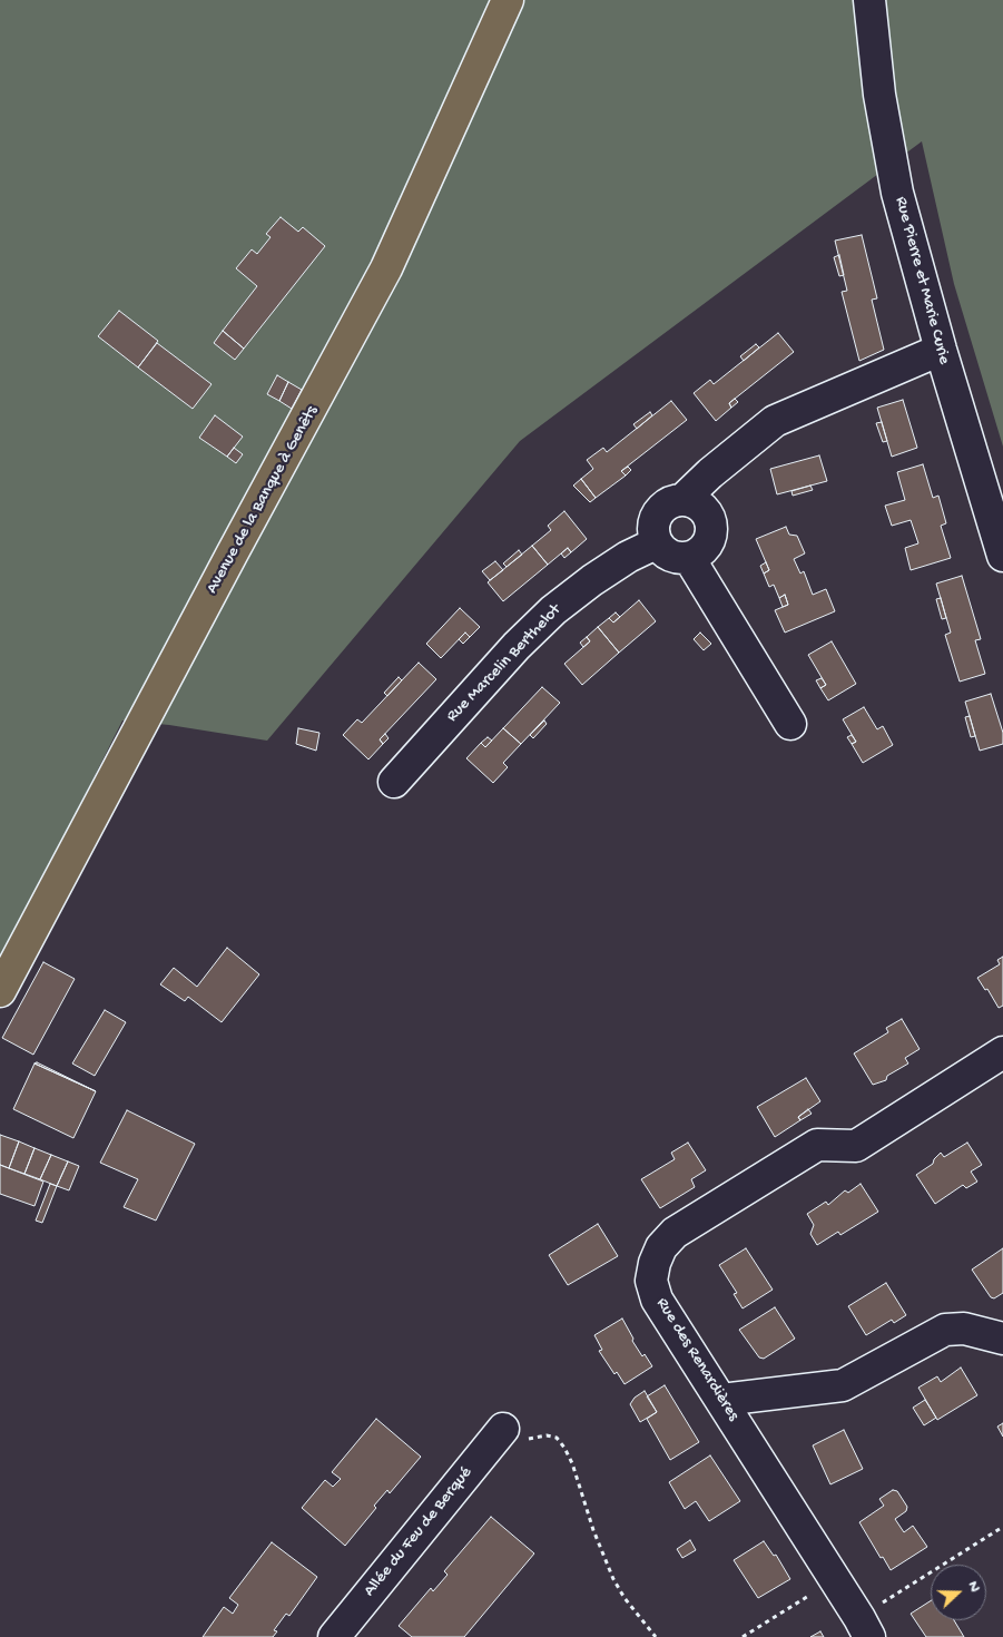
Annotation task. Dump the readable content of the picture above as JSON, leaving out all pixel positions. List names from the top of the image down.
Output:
{
  "streets": {
    "main road": ["Avenue de la Banque à Genêts"],
    "street": [
      "Rue Pierre et Marie Curie",
      "Rue Marcelin Berthelot",
      "Rue des Renardières",
      "Allée du Feu de Berqué"
    ]
  },
  "north": "right"
}
